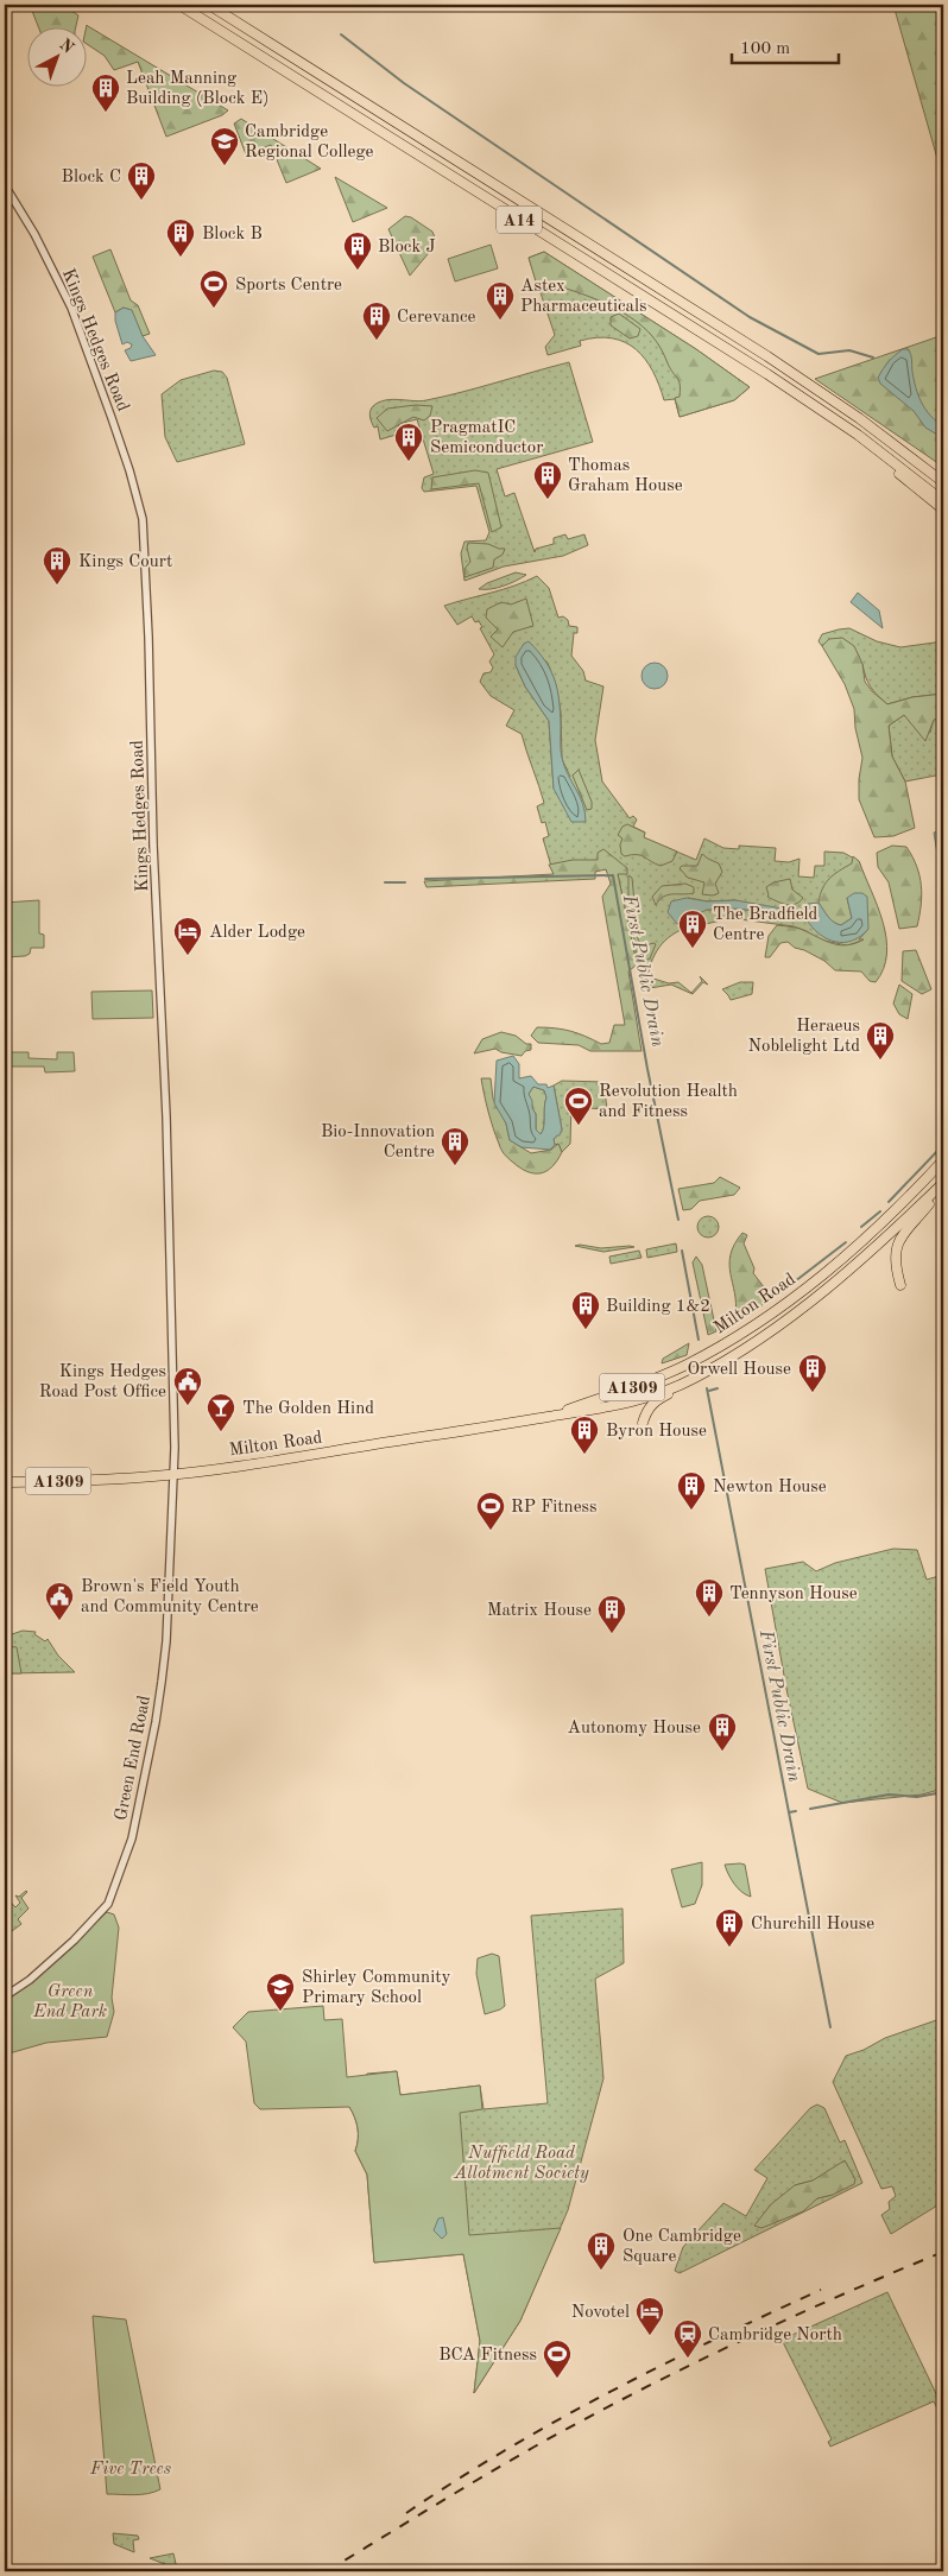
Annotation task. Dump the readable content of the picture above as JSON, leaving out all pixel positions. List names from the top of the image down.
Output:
{
  "streets": {
    "main road": ["A14", "Milton Road", "A1309"],
    "street": ["Kings Hedges Road", "Green End Road"]
  },
  "crossings": [
    ["Kings Hedges Road", "Milton Road"],
    ["Kings Hedges Road", "Green End Road"],
    ["Milton Road", "A1309"],
    ["Milton Road", "Green End Road"]
  ],
  "water": ["First Public Drain"],
  "parks": ["Green End Park", "Nuffield Road Allotment Society", "Five Trees"],
  "places": {
    "building": [
      "Leah Manning Building (Block E)",
      "Block C",
      "Block B",
      "Block J",
      "Astex Pharmaceuticals",
      "Cerevance",
      "PragmatIC Semiconductor",
      "Thomas Graham House",
      "Kings Court",
      "The Bradfield Centre",
      "Heraeus Noblelight Ltd",
      "Bio-Innovation Centre",
      "Building 1&2",
      "Orwell House",
      "Byron House",
      "Newton House",
      "Tennyson House",
      "Matrix House",
      "Autonomy House",
      "Churchill House",
      "One Cambridge Square"
    ],
    "school or university": ["Cambridge Regional College", "Shirley Community Primary School"],
    "sports": [
      "Sports Centre",
      "Revolution Health and Fitness",
      "RP Fitness",
      "BCA Fitness"
    ],
    "hotel": ["Alder Lodge", "Novotel"],
    "public building": ["Kings Hedges Road Post Office", "Brown's Field Youth and Community Centre"],
    "bar": ["The Golden Hind"],
    "station": ["Cambridge North"]
  },
  "scale_bar": "100 m",
  "north": "top right"
}
